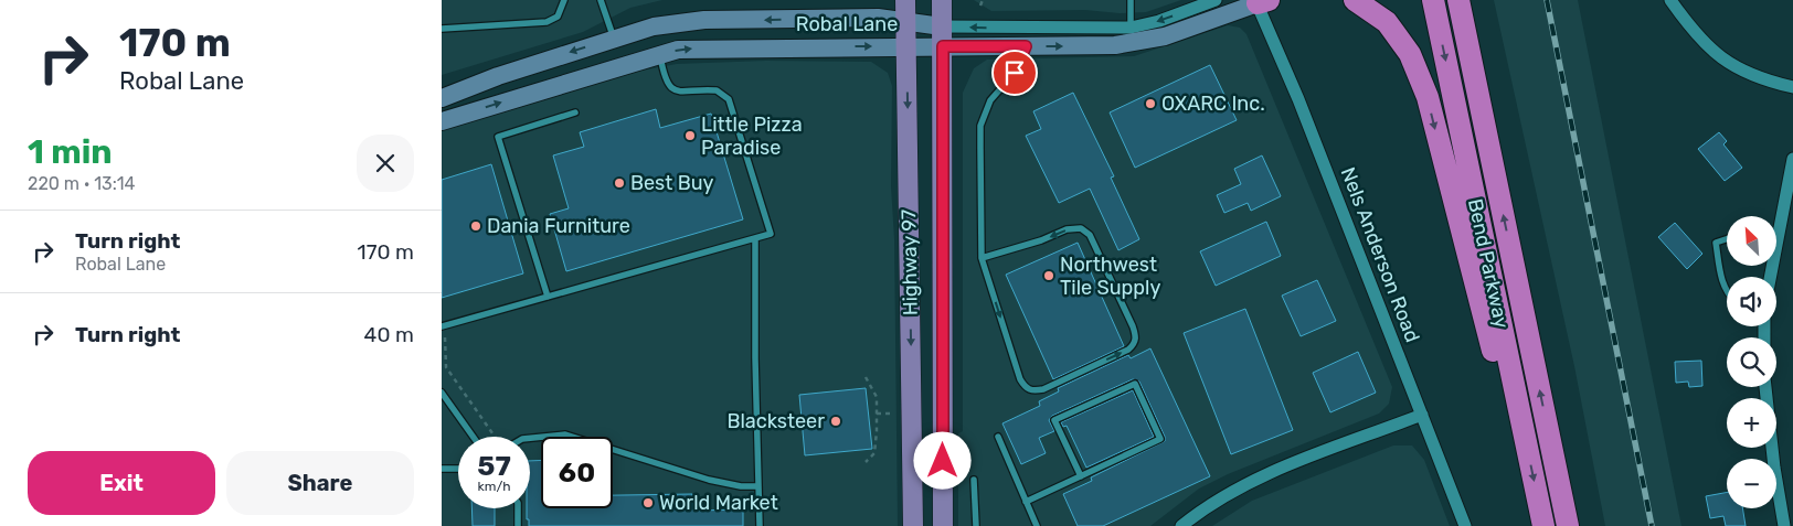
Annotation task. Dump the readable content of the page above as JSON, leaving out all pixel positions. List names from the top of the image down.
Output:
{
  "streets": {
    "highway": ["Bend Parkway"],
    "main road": ["Robal Lane", "Highway 97"],
    "street": ["Nels Anderson Road"]
  },
  "crossings": [
    ["Robal Lane", "Nels Anderson Road"],
    ["Robal Lane", "Highway 97"]
  ],
  "places": [
    "OXARC Inc.",
    "Little Pizza Paradise",
    "Best Buy",
    "Dania Furniture",
    "Northwest Tile Supply",
    "Blacksteer",
    "World Market"
  ],
  "north": "top left",
  "page": {
    "turn": ["170 m", "Robal Lane"],
    "heading": ["1 min", "220 m · 13:14"],
    "list": [
      {
        "name": "Turn right",
        "note": "Robal Lane",
        "value": "170 m"
      },
      {
        "name": "Turn right",
        "value": "40 m"
      }
    ],
    "map_buttons": ["+", "−"],
    "speed": "57 km/h",
    "limit": "60",
    "buttons": ["Exit", "Share"]
  }
}
